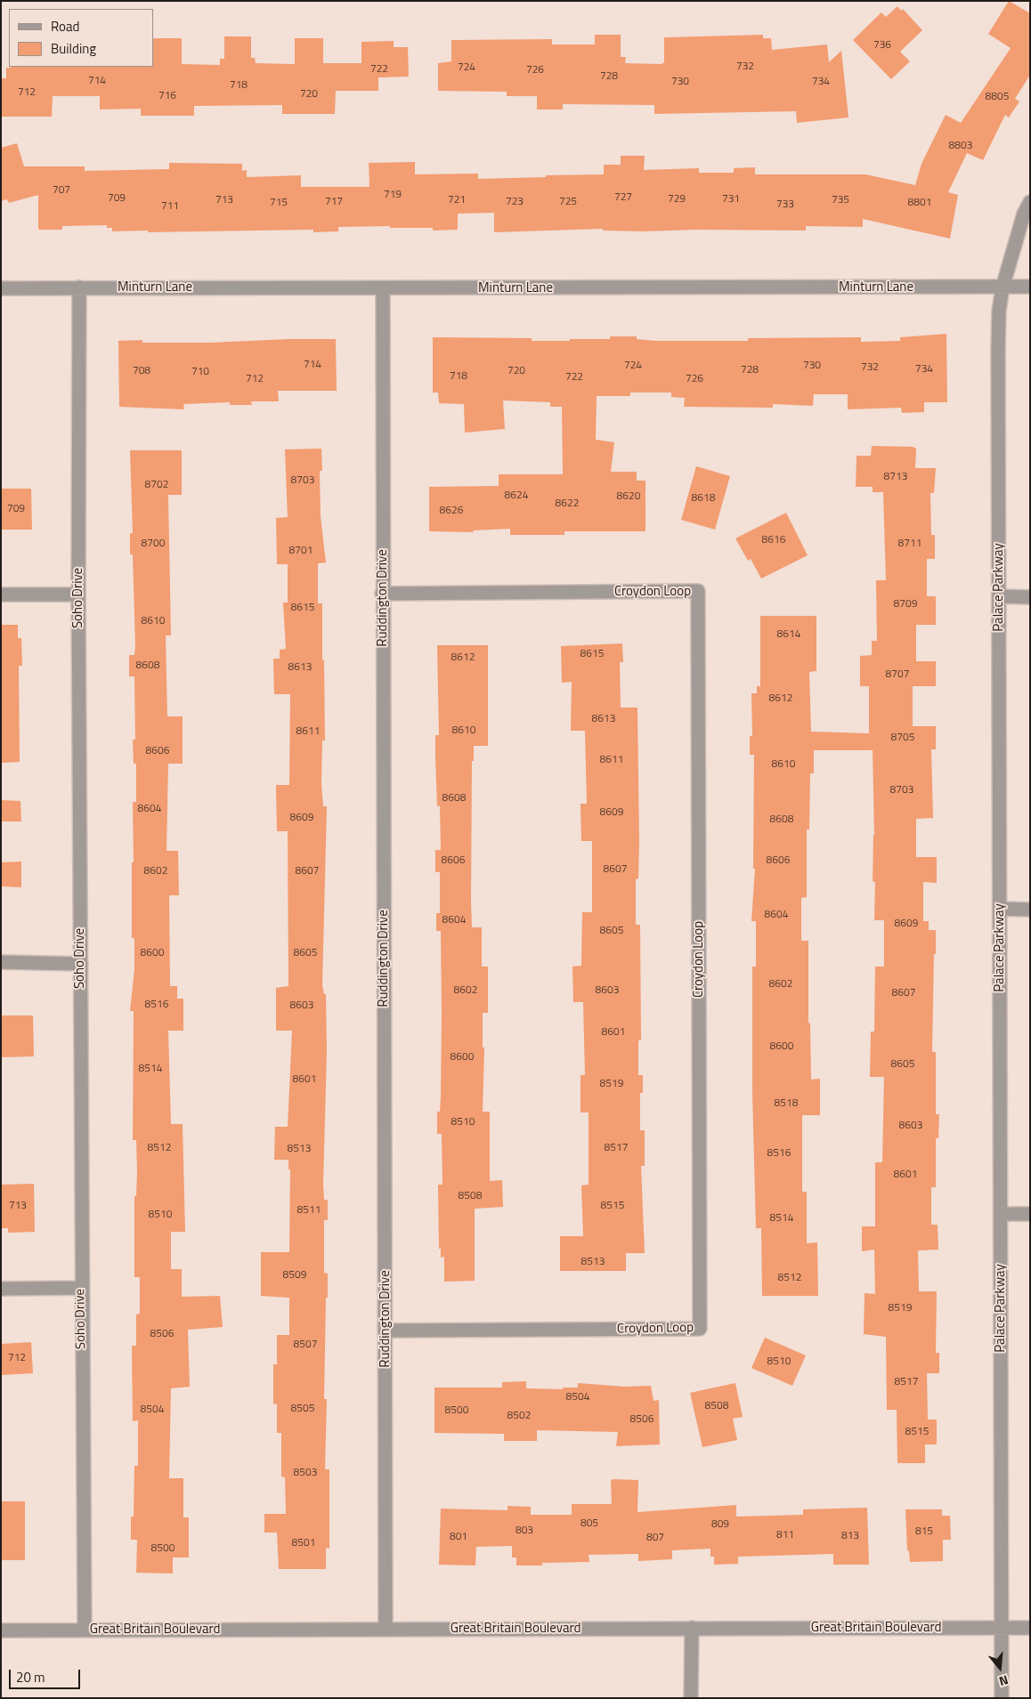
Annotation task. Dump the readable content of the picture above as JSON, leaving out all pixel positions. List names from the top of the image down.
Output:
{
  "streets": {
    "street": [
      "Minturn Lane",
      "Palace Parkway",
      "Croydon Loop",
      "Soho Drive",
      "Ruddington Drive",
      "Great Britain Boulevard"
    ]
  },
  "crossings": [
    ["Minturn Lane", "Palace Parkway"],
    ["Minturn Lane", "Soho Drive"],
    ["Minturn Lane", "Ruddington Drive"],
    ["Palace Parkway", "Great Britain Boulevard"],
    ["Croydon Loop", "Ruddington Drive"],
    ["Soho Drive", "Great Britain Boulevard"],
    ["Ruddington Drive", "Great Britain Boulevard"]
  ],
  "house_numbers": [
    "736",
    "732",
    "724",
    "722",
    "726",
    "728",
    "714",
    "730",
    "734",
    "718",
    "712",
    "720",
    "716",
    "8805",
    "8803",
    "707",
    "719",
    "727",
    "709",
    "729",
    "731",
    "713",
    "721",
    "735",
    "717",
    "723",
    "725",
    "715",
    "8801",
    "733",
    "711",
    "714",
    "724",
    "730",
    "732",
    "734",
    "728",
    "708",
    "720",
    "710",
    "718",
    "722",
    "712",
    "726",
    "8713",
    "8703",
    "8702",
    "8624",
    "8620",
    "8618",
    "8622",
    "709",
    "8626",
    "8616",
    "8700",
    "8711",
    "8701",
    "8709",
    "8615",
    "8610",
    "8614",
    "8615",
    "8612",
    "8608",
    "8613",
    "8707",
    "8612",
    "8613",
    "8610",
    "8611",
    "8705",
    "8606",
    "8611",
    "8610",
    "8703",
    "8608",
    "8604",
    "8609",
    "8609",
    "8608",
    "8606",
    "8606",
    "8607",
    "8602",
    "8607",
    "8604",
    "8604",
    "8609",
    "8605",
    "8600",
    "8605",
    "8602",
    "8602",
    "8603",
    "8607",
    "8516",
    "8603",
    "8601",
    "8600",
    "8600",
    "8605",
    "8514",
    "8601",
    "8519",
    "8518",
    "8510",
    "8603",
    "8512",
    "8517",
    "8513",
    "8516",
    "8601",
    "8508",
    "713",
    "8515",
    "8511",
    "8510",
    "8514",
    "8513",
    "8509",
    "8512",
    "8519",
    "8506",
    "8507",
    "712",
    "8510",
    "8517",
    "8504",
    "8508",
    "8505",
    "8504",
    "8500",
    "8502",
    "8506",
    "8515",
    "8503",
    "805",
    "809",
    "803",
    "815",
    "811",
    "813",
    "801",
    "807",
    "8501",
    "8500"
  ],
  "legend": ["Road", "Building"],
  "scale_bar": "20 m",
  "north": "bottom"
}
